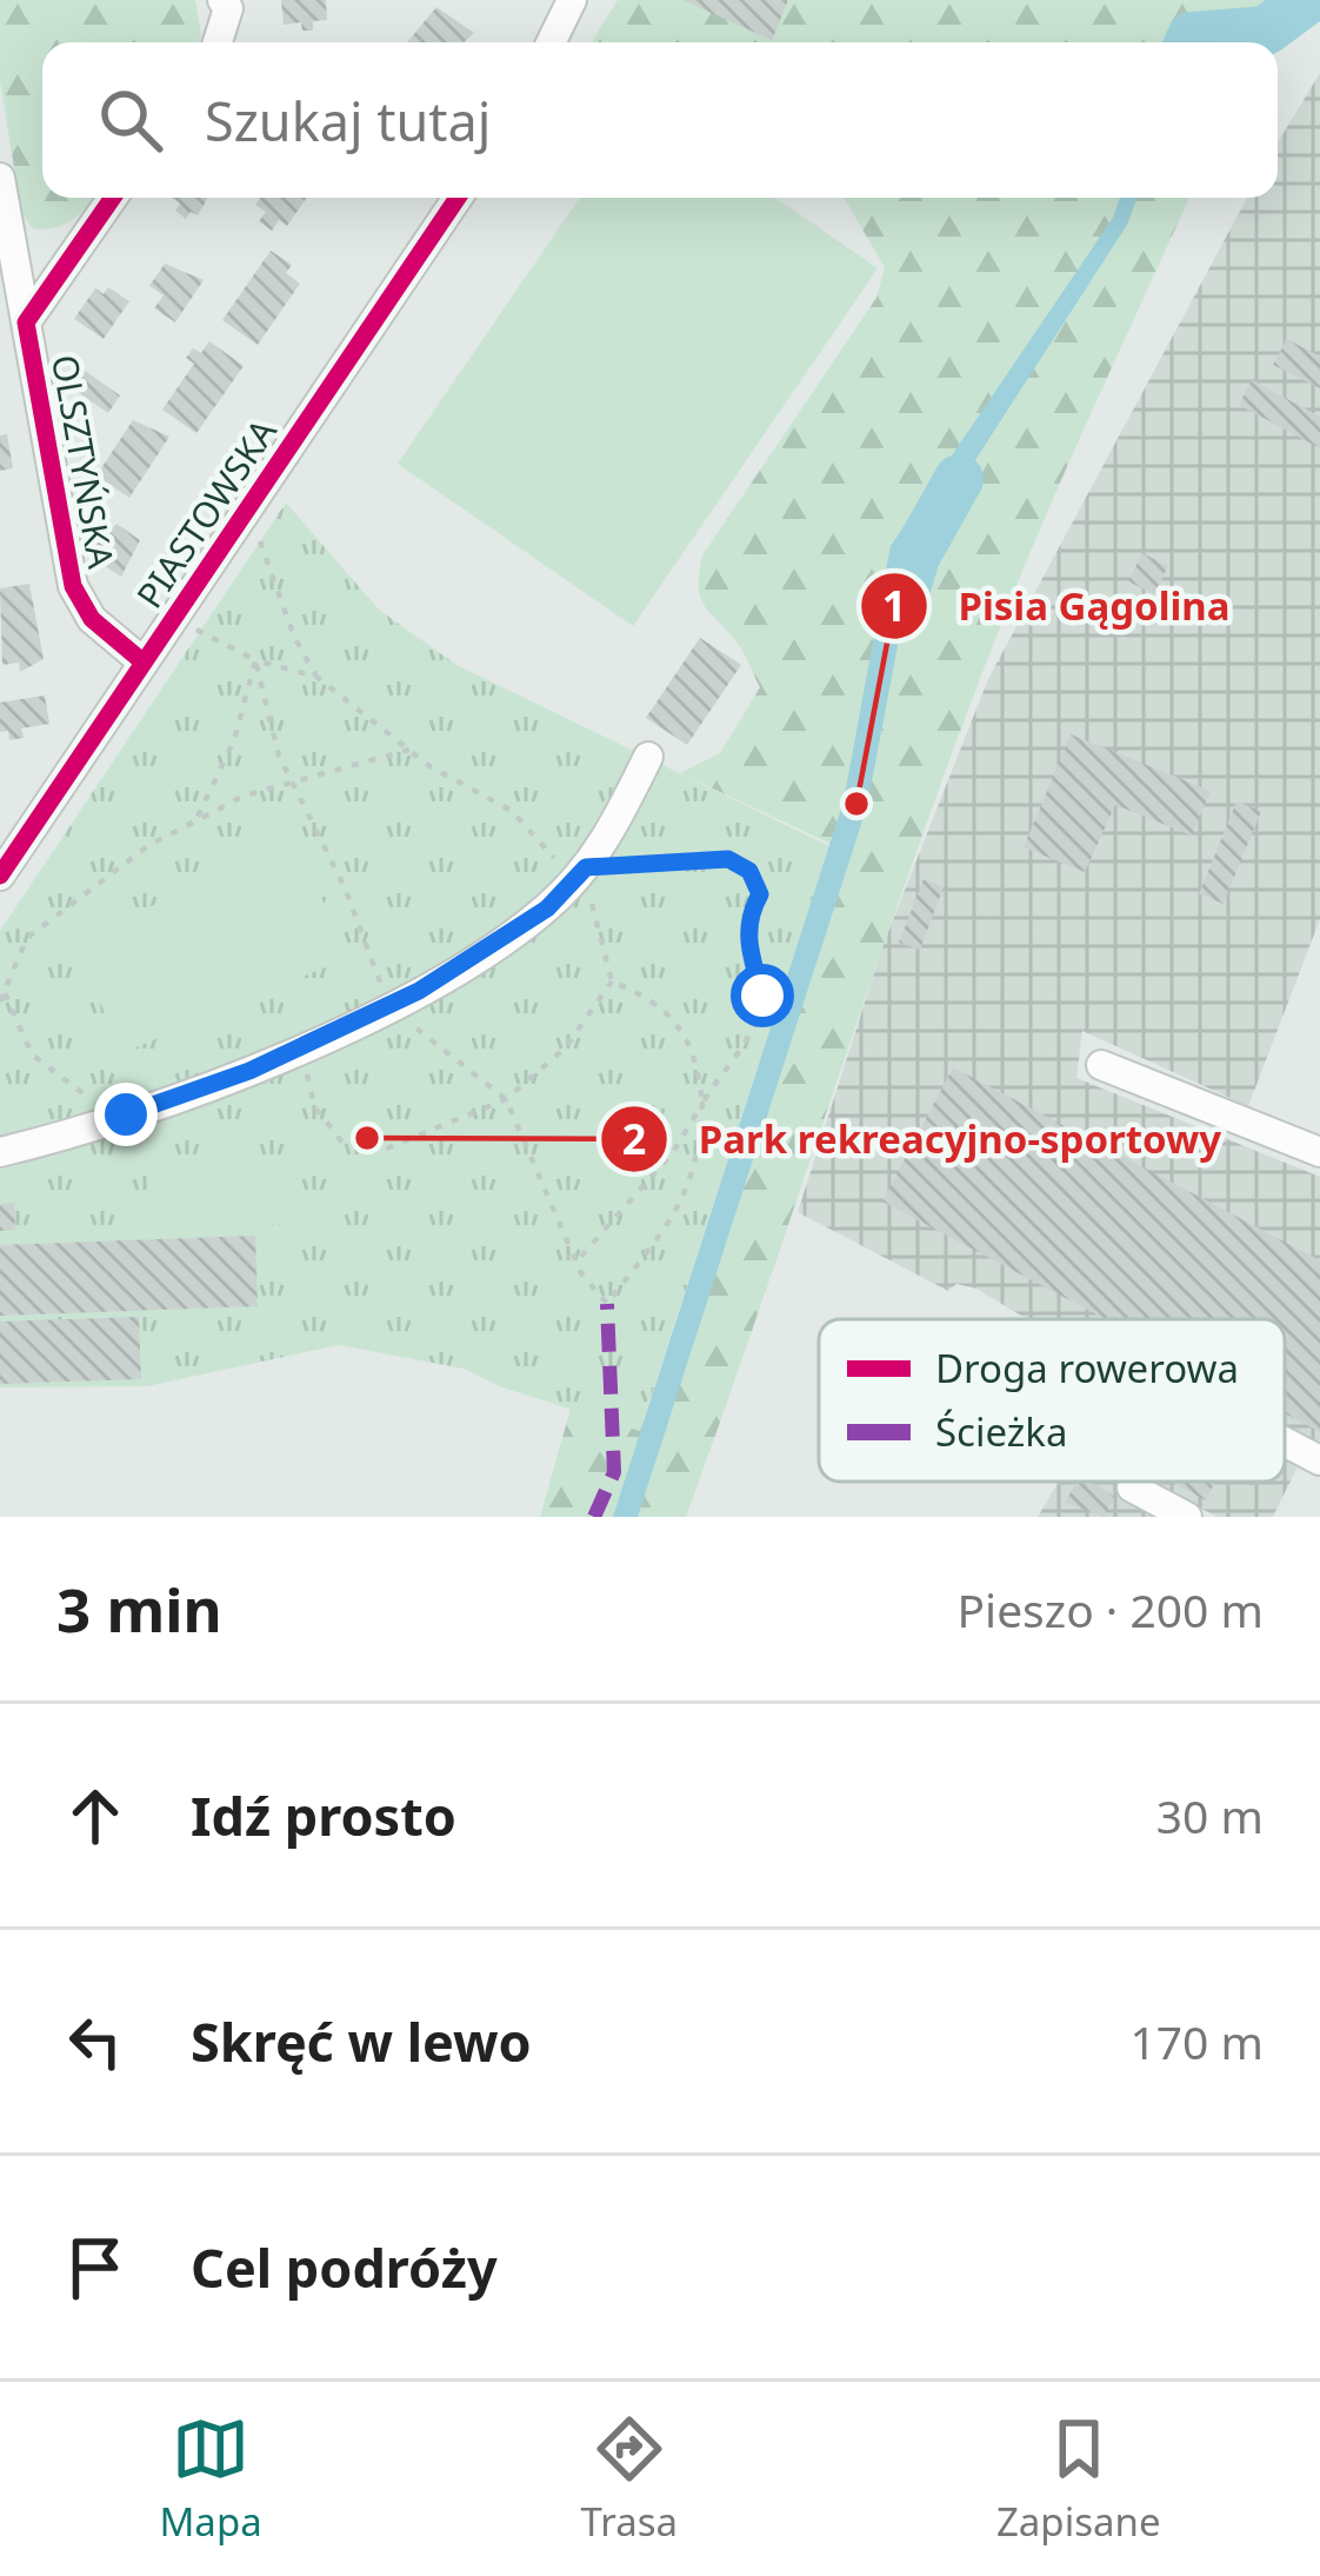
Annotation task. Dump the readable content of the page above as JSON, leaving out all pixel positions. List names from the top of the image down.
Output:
{
  "streets": {
    "street": ["OLSZTYŃSKA", "PIASTOWSKA"]
  },
  "crossings": [
    ["OLSZTYŃSKA", "PIASTOWSKA"]
  ],
  "places": ["Pisia Gągolina", "Park rekreacyjno-sportowy"],
  "legend": ["Droga rowerowa", "Ścieżka"],
  "page": {
    "search": "Szukaj tutaj",
    "heading": ["3 min", "Pieszo · 200 m"],
    "list": [
      ["Idź prosto", "30 m"],
      ["Skręć w lewo", "170 m"],
      "Cel podróży"
    ],
    "nav": ["Mapa", "Trasa", "Zapisane"]
  }
}
